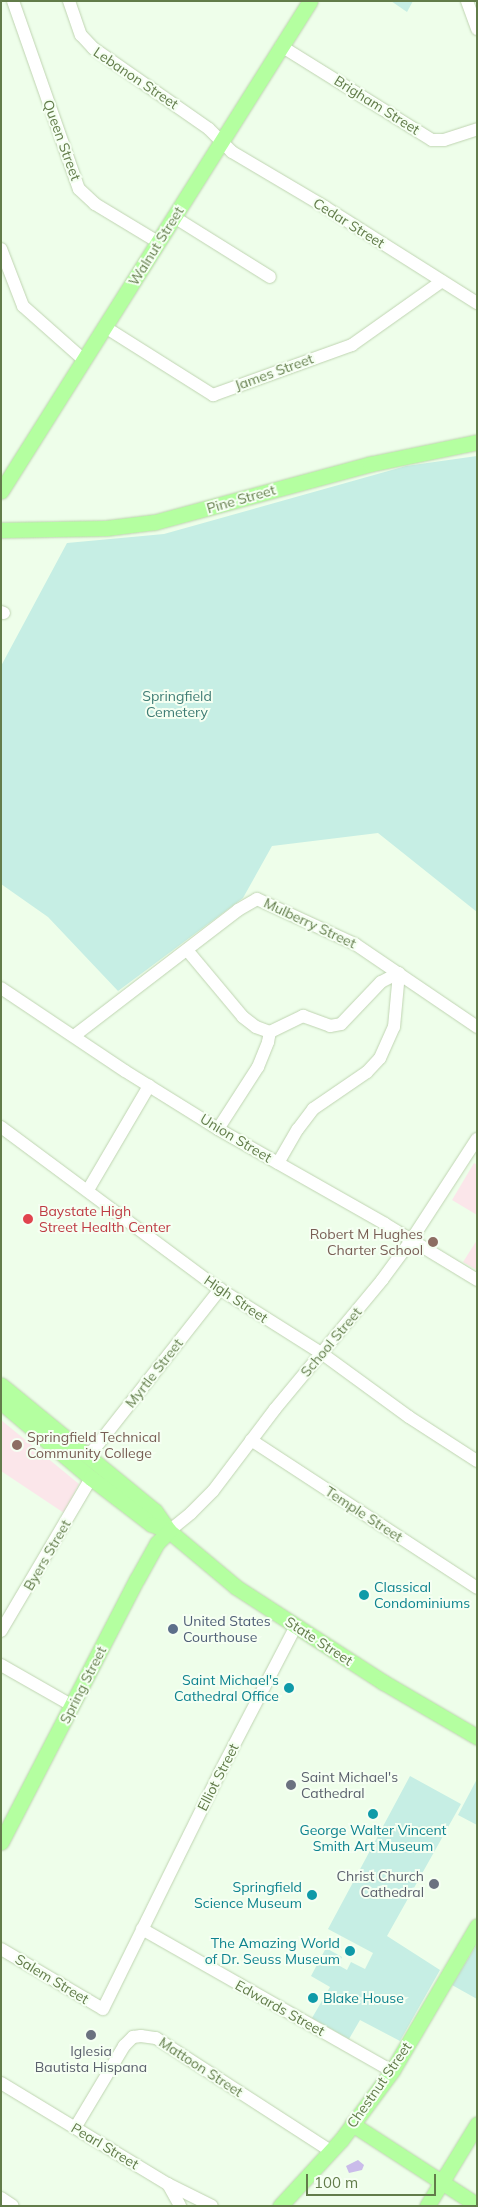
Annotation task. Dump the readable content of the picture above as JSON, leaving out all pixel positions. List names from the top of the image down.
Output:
{
  "streets": {
    "main road": [
      "Walnut Street",
      "Pine Street",
      "State Street",
      "Spring Street",
      "Chestnut Street"
    ],
    "street": [
      "Lebanon Street",
      "Brigham Street",
      "Queen Street",
      "Cedar Street",
      "James Street",
      "Mulberry Street",
      "Union Street",
      "High Street",
      "School Street",
      "Myrtle Street",
      "Temple Street",
      "Byers Street",
      "Elliot Street",
      "Salem Street",
      "Edwards Street",
      "Mattoon Street",
      "Pearl Street"
    ]
  },
  "crossings": [
    ["Lebanon Street", "Cedar Street"],
    ["Lebanon Street", "Walnut Street"],
    ["Brigham Street", "Walnut Street"],
    ["Queen Street", "Walnut Street"],
    ["Cedar Street", "Walnut Street"],
    ["Cedar Street", "James Street"],
    ["Walnut Street", "James Street"],
    ["Mulberry Street", "Union Street"],
    ["Union Street", "School Street"],
    ["High Street", "School Street"],
    ["High Street", "Myrtle Street"],
    ["School Street", "Temple Street"],
    ["School Street", "State Street"],
    ["School Street", "Spring Street"],
    ["Myrtle Street", "State Street"],
    ["Byers Street", "State Street"],
    ["State Street", "Spring Street"],
    ["State Street", "Elliot Street"],
    ["Elliot Street", "Salem Street"],
    ["Elliot Street", "Edwards Street"],
    ["Salem Street", "Edwards Street"],
    ["Edwards Street", "Chestnut Street"],
    ["Mattoon Street", "Chestnut Street"],
    ["Mattoon Street", "Pearl Street"]
  ],
  "parks": ["Springfield Cemetery"],
  "places": [
    "Baystate High Street Health Center",
    "Robert M Hughes Charter School",
    "Springfield Technical Community College",
    "Classical Condominiums",
    "United States Courthouse",
    "Saint Michael's Cathedral Office",
    "Saint Michael's Cathedral",
    "George Walter Vincent Smith Art Museum",
    "Christ Church Cathedral",
    "Springfield Science Museum",
    "The Amazing World of Dr. Seuss Museum",
    "Blake House",
    "Iglesia Bautista Hispana"
  ],
  "scale_bar": "100 m"
}
